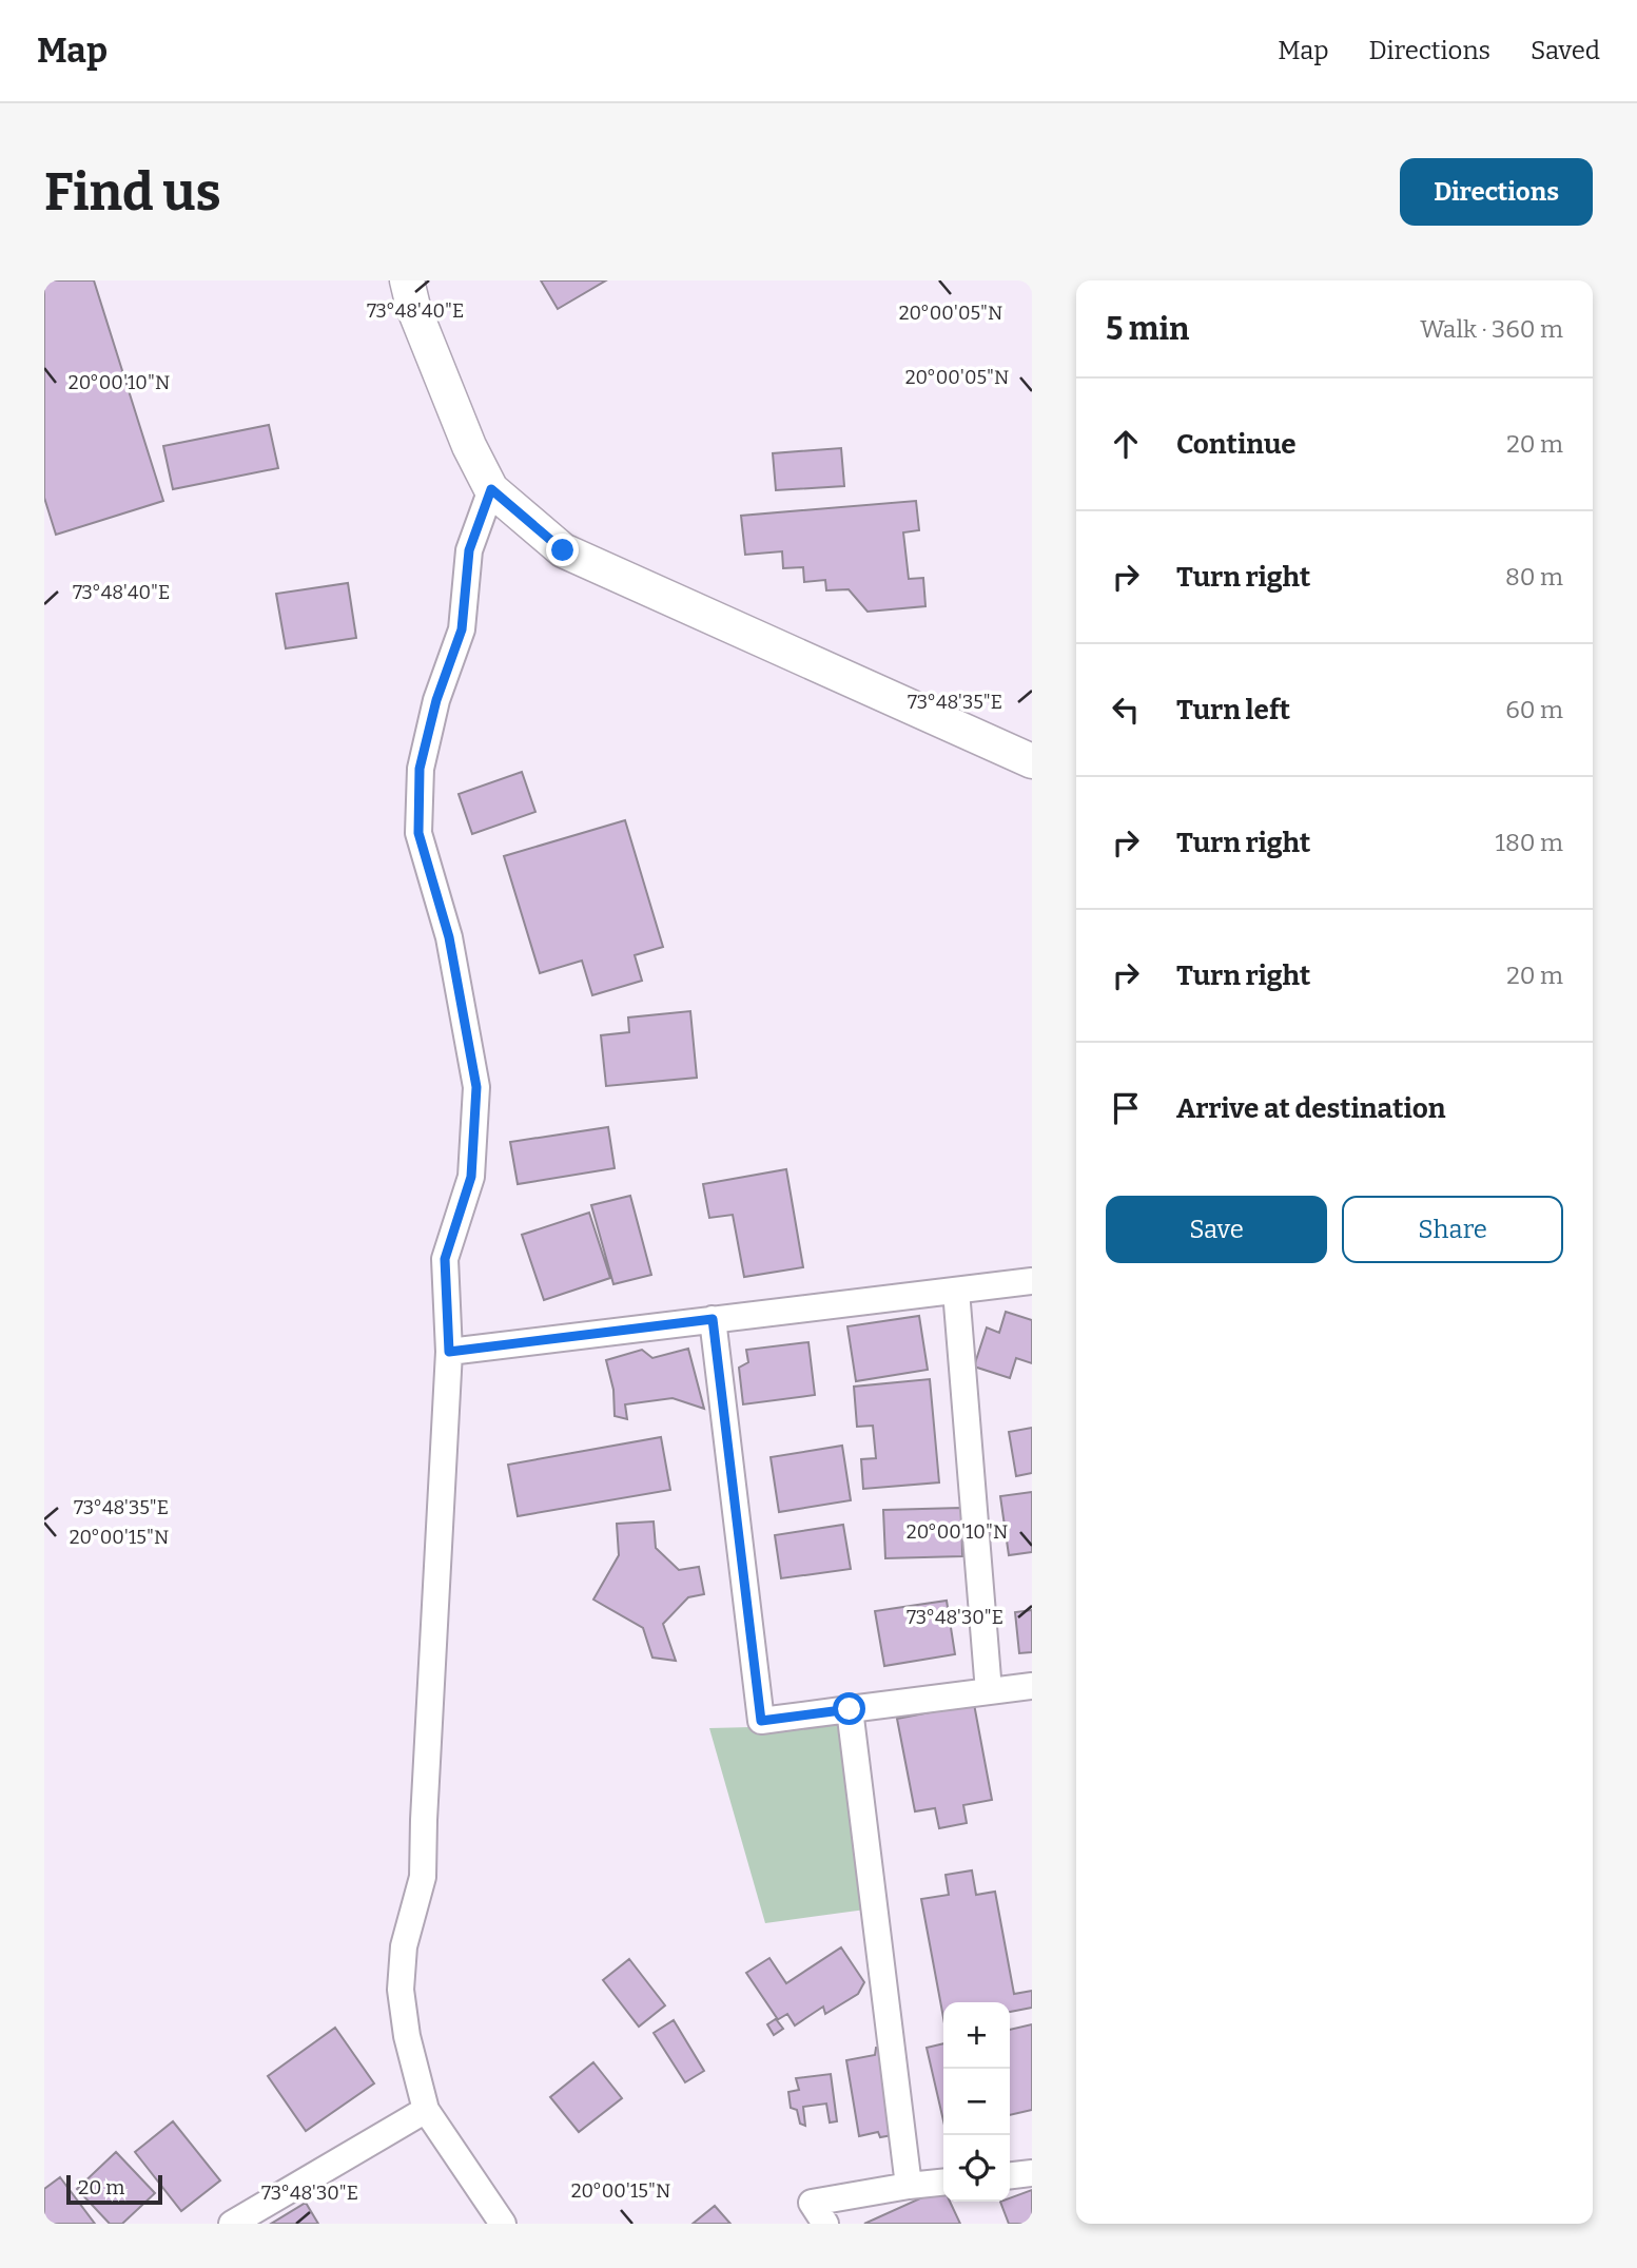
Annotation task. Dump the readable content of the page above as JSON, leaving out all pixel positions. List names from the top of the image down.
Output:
{
  "scale_bar": "20 m",
  "page": {
    "header": "Map",
    "nav": ["Map", "Directions", "Saved"],
    "buttons": [
      "Directions",
      ["Save", "Share"]
    ],
    "title": "Find us",
    "heading": ["5 min", "Walk · 360 m"],
    "list": [
      ["Continue", "20 m"],
      ["Turn right", "80 m"],
      ["Turn left", "60 m"],
      ["Turn right", "180 m"],
      ["Turn right", "20 m"],
      "Arrive at destination"
    ],
    "map_buttons": ["+", "−"],
    "scale": "20 m"
  },
  "coordinates": [
    "73°48'40\"E",
    "20°00'05\"N",
    "20°00'10\"N",
    "73°48'35\"E",
    "20°00'15\"N",
    "73°48'30\"E"
  ]
}
